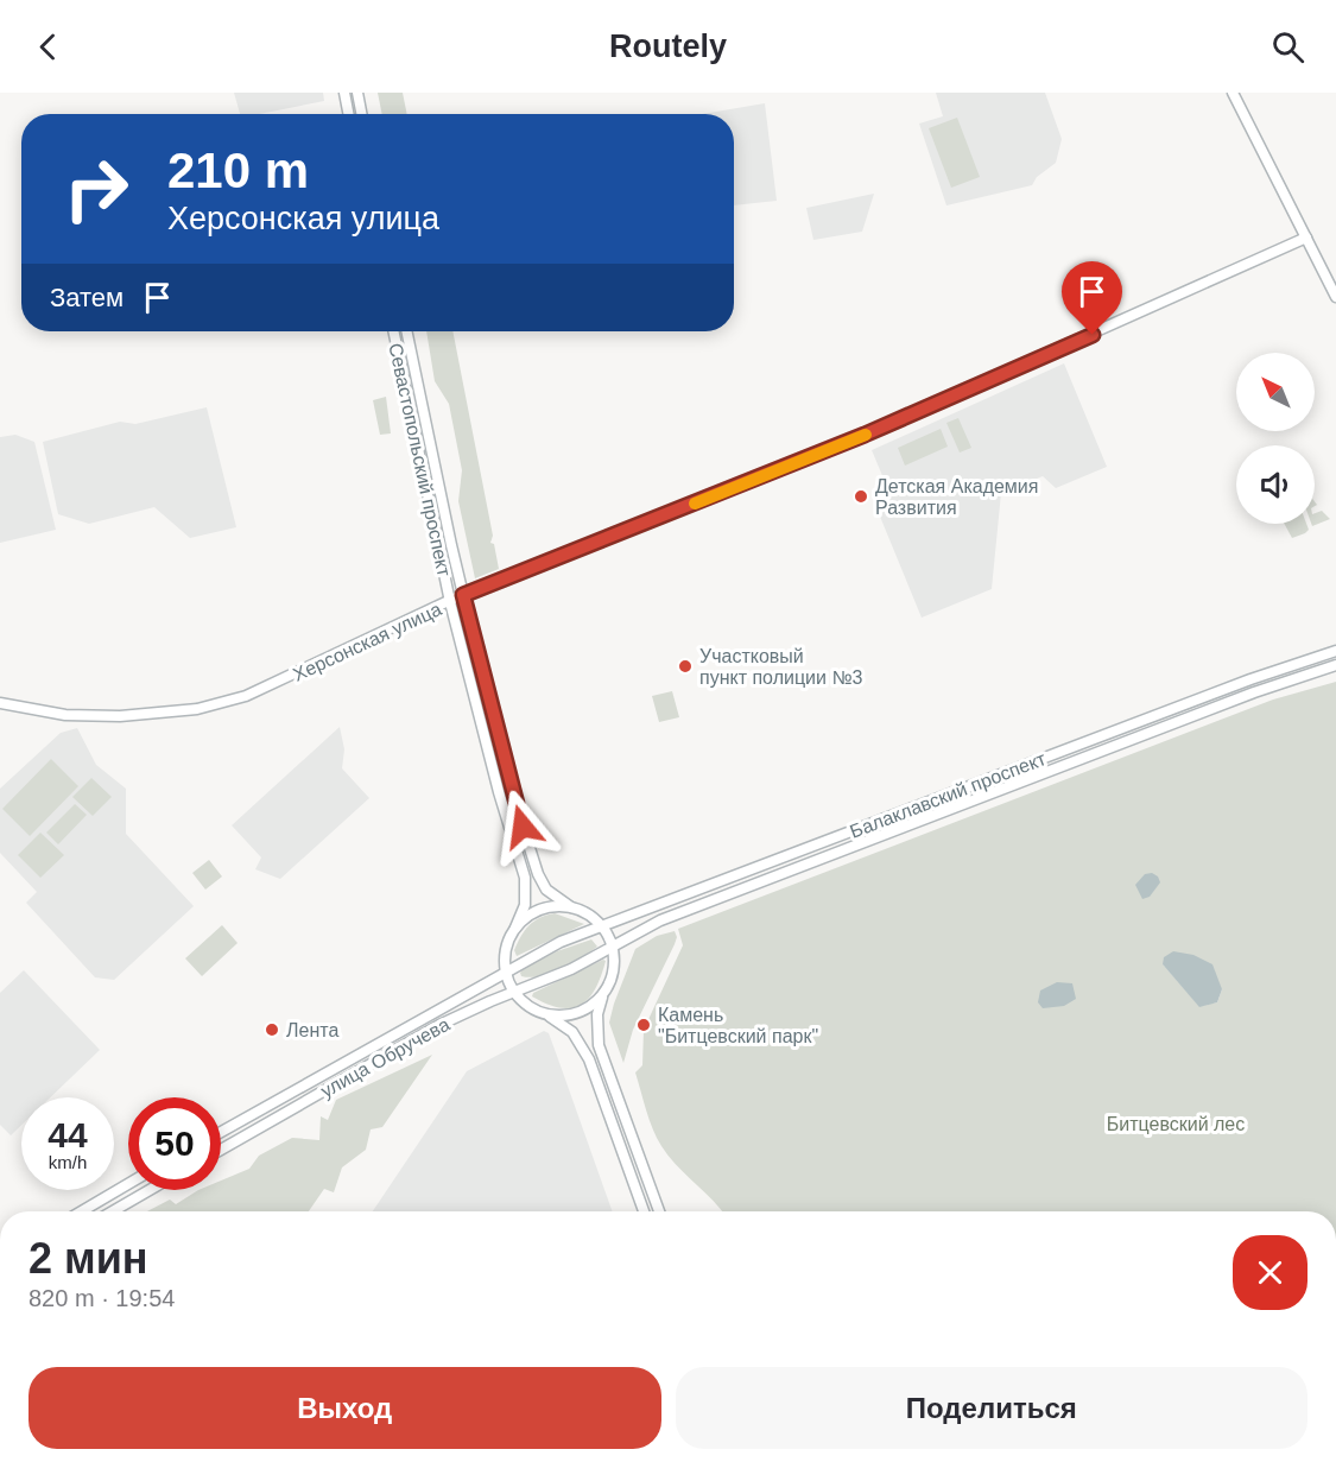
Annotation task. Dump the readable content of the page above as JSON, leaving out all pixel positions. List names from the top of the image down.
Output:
{
  "streets": {
    "main road": [
      "Севастопольский проспект",
      "Херсонская улица",
      "Балаклавский проспект",
      "улица Обручева"
    ]
  },
  "crossings": [
    ["Севастопольский проспект", "Херсонская улица"],
    ["Севастопольский проспект", "Балаклавский проспект"],
    ["Севастопольский проспект", "улица Обручева"],
    ["Балаклавский проспект", "улица Обручева"]
  ],
  "parks": ["Битцевский лес"],
  "places": [
    "Детская Академия Развития",
    "Участковый пункт полиции №3",
    "Камень \"Битцевский парк\"",
    "Лента"
  ],
  "north": "top left",
  "page": {
    "header": "Routely",
    "turn": ["210 m", "Херсонская улица"],
    "then": "Затем",
    "speed": "44 km/h",
    "limit": "50",
    "heading": ["2 мин", "820 m · 19:54"],
    "buttons": ["Выход", "Поделиться"]
  }
}
